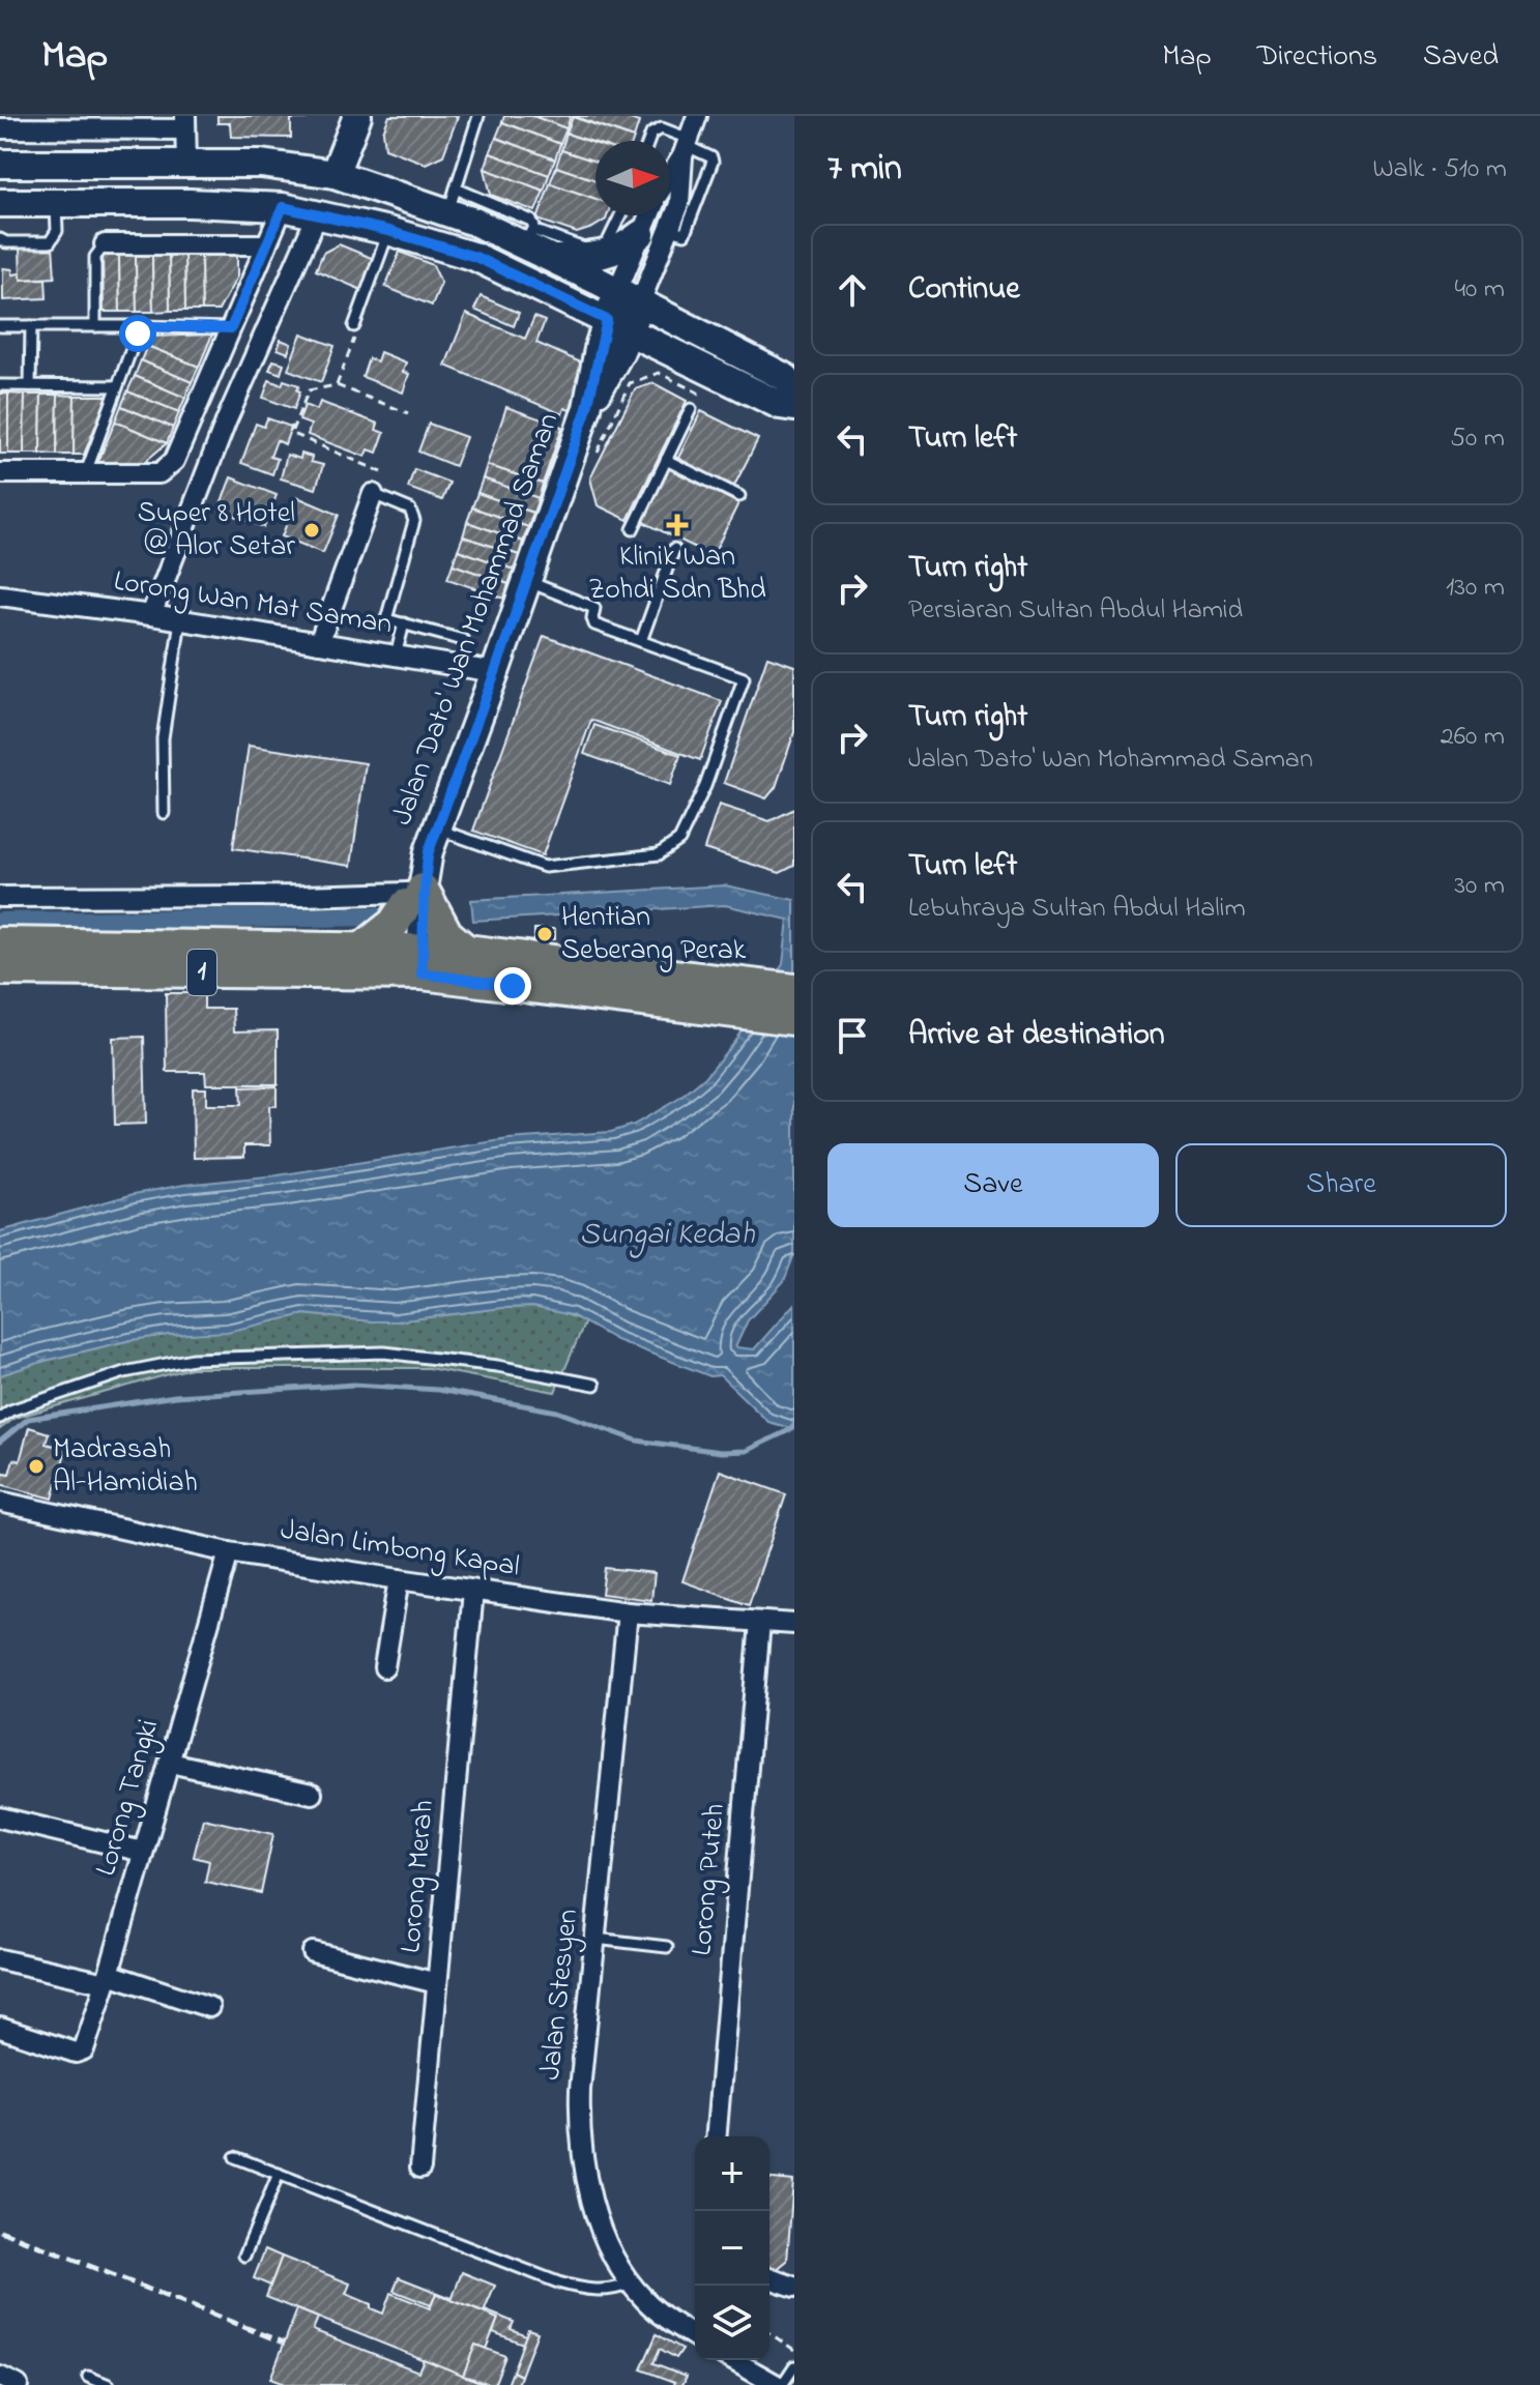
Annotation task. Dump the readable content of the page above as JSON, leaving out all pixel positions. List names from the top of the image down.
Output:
{
  "streets": {
    "main road": ["Jalan Dato' Wan Mohammad Saman", "1"],
    "street": [
      "Lorong Wan Mat Saman",
      "Jalan Limbong Kapal",
      "Lorong Tangki",
      "Lorong Merah",
      "Lorong Puteh",
      "Jalan Stesyen"
    ]
  },
  "crossings": [
    ["Lorong Wan Mat Saman", "Jalan Dato' Wan Mohammad Saman"],
    ["Jalan Dato' Wan Mohammad Saman", "1"],
    ["Jalan Limbong Kapal", "Lorong Tangki"],
    ["Jalan Limbong Kapal", "Lorong Merah"],
    ["Jalan Limbong Kapal", "Lorong Puteh"],
    ["Jalan Limbong Kapal", "Jalan Stesyen"]
  ],
  "water": ["Sungai Kedah"],
  "places": {
    "health": ["Klinik Wan Zohdi Sdn Bhd"],
    "other": ["Super 8 Hotel @ Alor Setar", "Hentian Seberang Perak", "Madrasah Al-Hamidiah"]
  },
  "north": "right",
  "page": {
    "header": "Map",
    "nav": ["Map", "Directions", "Saved"],
    "heading": ["7 min", "Walk · 510 m"],
    "list": [
      ["Continue", "40 m"],
      ["Turn left", "50 m"],
      ["Turn right", "Persiaran Sultan Abdul Hamid", "130 m"],
      ["Turn right", "Jalan Dato' Wan Mohammad Saman", "260 m"],
      ["Turn left", "Lebuhraya Sultan Abdul Halim", "30 m"],
      "Arrive at destination"
    ],
    "buttons": ["Save", "Share"],
    "map_buttons": ["+", "−"]
  }
}
